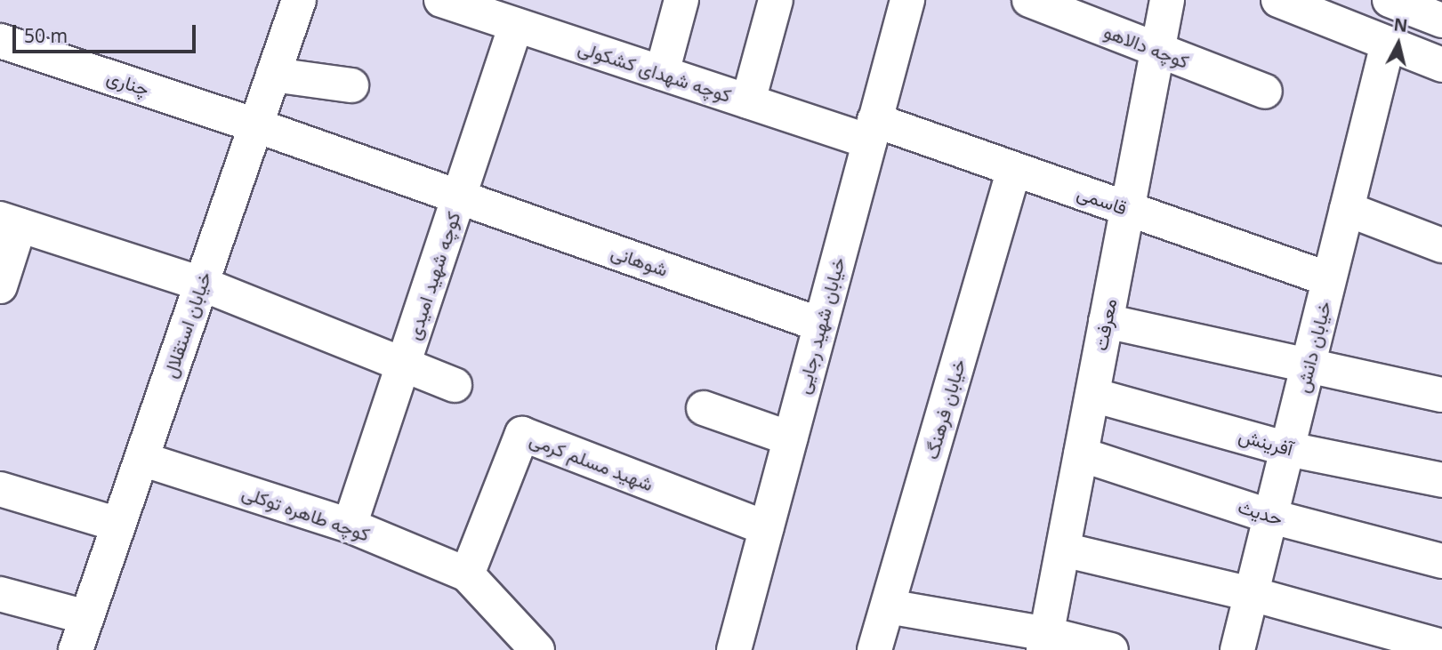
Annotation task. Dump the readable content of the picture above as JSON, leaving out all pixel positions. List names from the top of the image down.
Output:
{
  "streets": {
    "street": [
      "کوچه دالاهو",
      "کوچه شهدای کشکولی",
      "چناری",
      "قاسمی",
      "شوهانی",
      "کوچه شهید امیدی",
      "خیابان استقلال",
      "معرفت",
      "خیابان شهید رجایی",
      "خیابان دانش",
      "خیابان فرهنگ",
      "آفرینش",
      "شهید مسلم کرمی",
      "حدیث",
      "کوچه طاهره توکلی"
    ]
  },
  "crossings": [
    ["کوچه دالاهو", "معرفت"],
    ["کوچه شهدای کشکولی", "قاسمی"],
    ["کوچه شهدای کشکولی", "کوچه شهید امیدی"],
    ["کوچه شهدای کشکولی", "خیابان شهید رجایی"],
    ["چناری", "شوهانی"],
    ["چناری", "کوچه شهید امیدی"],
    ["چناری", "خیابان استقلال"],
    ["قاسمی", "معرفت"],
    ["قاسمی", "خیابان شهید رجایی"],
    ["قاسمی", "خیابان دانش"],
    ["قاسمی", "خیابان فرهنگ"],
    ["شوهانی", "کوچه شهید امیدی"],
    ["شوهانی", "خیابان شهید رجایی"],
    ["کوچه شهید امیدی", "کوچه طاهره توکلی"],
    ["خیابان استقلال", "کوچه طاهره توکلی"],
    ["معرفت", "آفرینش"],
    ["معرفت", "حدیث"],
    ["خیابان شهید رجایی", "شهید مسلم کرمی"],
    ["خیابان دانش", "آفرینش"],
    ["خیابان دانش", "حدیث"],
    ["شهید مسلم کرمی", "کوچه طاهره توکلی"]
  ],
  "scale_bar": "50 m",
  "north": "top"
}
